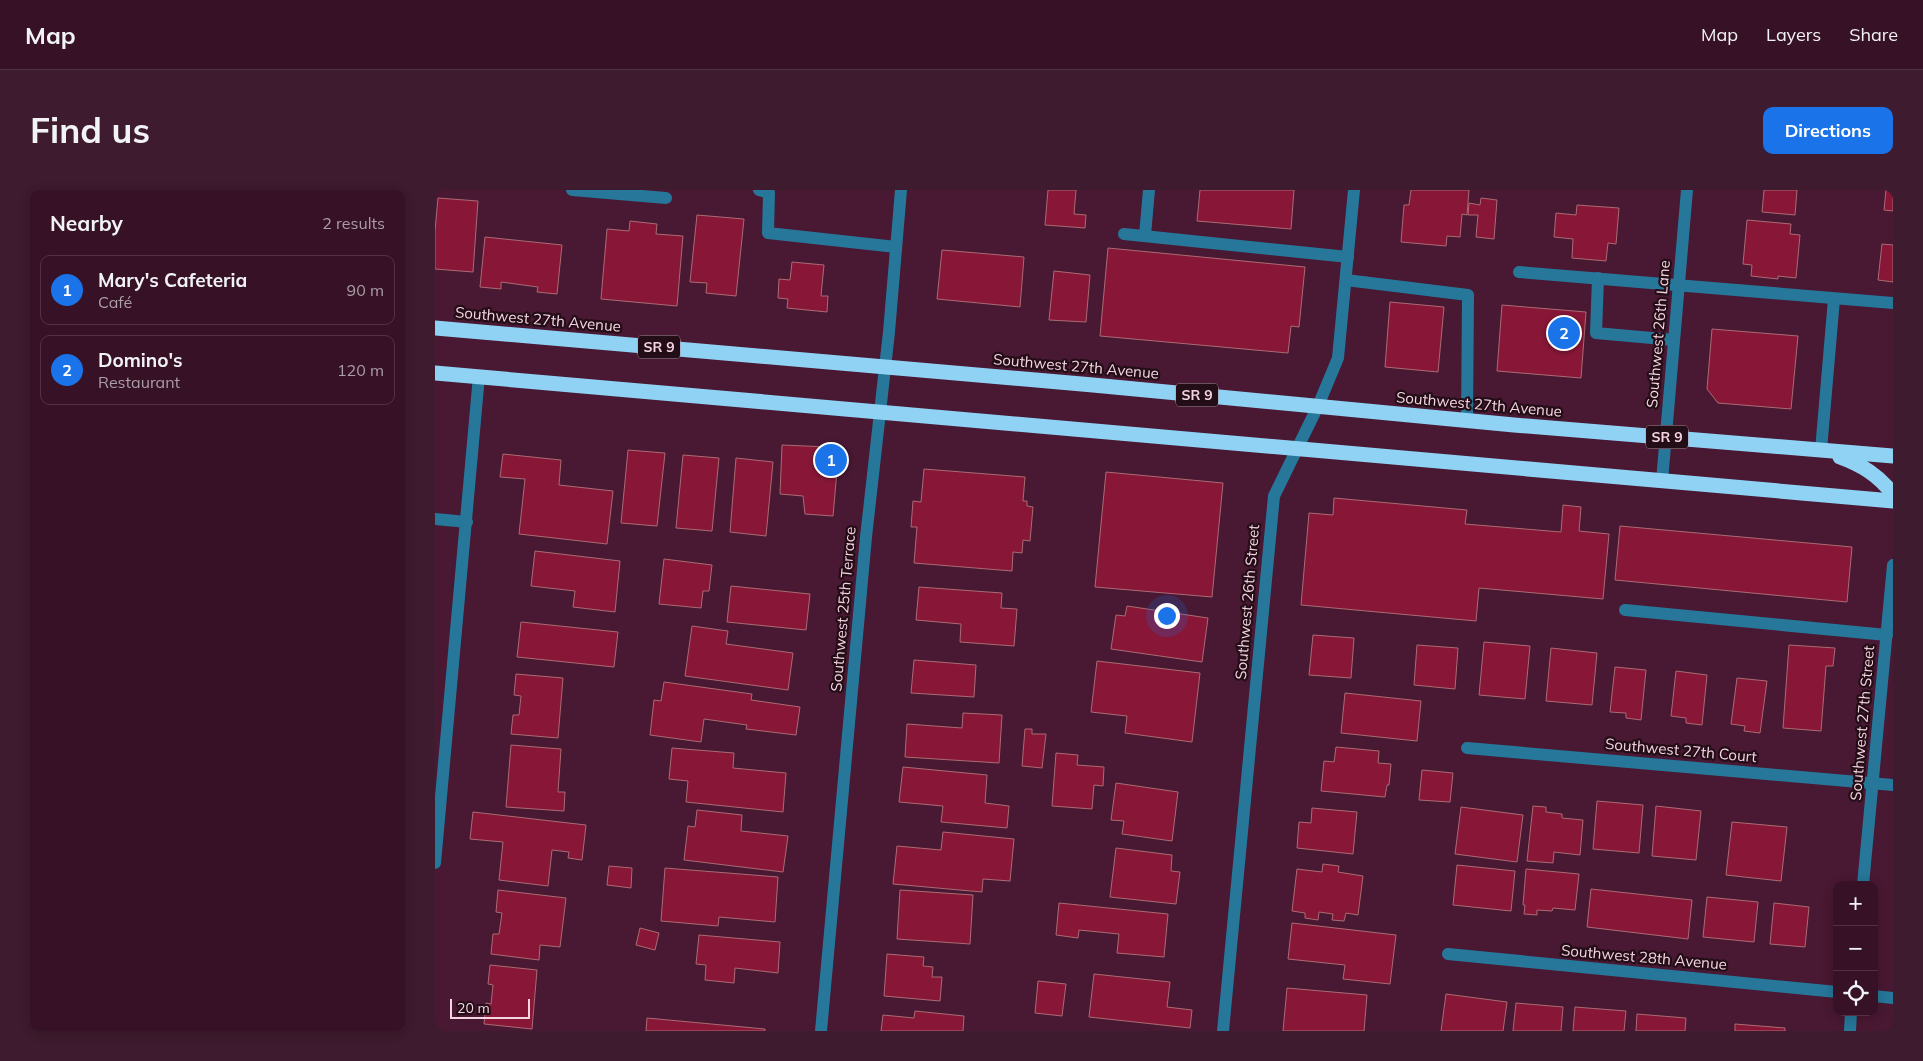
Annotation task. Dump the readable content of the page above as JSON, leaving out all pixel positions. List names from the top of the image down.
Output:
{
  "streets": {
    "highway": ["Southwest 27th Avenue", "SR 9"],
    "street": [
      "Southwest 26th Lane",
      "Southwest 26th Street",
      "Southwest 25th Terrace",
      "Southwest 27th Street",
      "Southwest 27th Court",
      "Southwest 28th Avenue"
    ]
  },
  "crossings": [
    ["Southwest 27th Avenue", "Southwest 26th Lane"],
    ["Southwest 27th Avenue", "Southwest 26th Street"],
    ["Southwest 27th Avenue", "Southwest 25th Terrace"],
    ["Southwest 27th Street", "Southwest 27th Court"]
  ],
  "scale_bar": "20 m",
  "page": {
    "header": "Map",
    "nav": ["Map", "Layers", "Share"],
    "buttons": "Directions",
    "title": "Find us",
    "heading": ["Nearby", "2 results"],
    "list": [
      {
        "mark": "1",
        "name": "Mary's Cafeteria",
        "note": "Café",
        "value": "90 m"
      },
      {
        "mark": "2",
        "name": "Domino's",
        "note": "Restaurant",
        "value": "120 m"
      }
    ],
    "pins": ["2", "1"],
    "map_buttons": ["+", "−"],
    "scale": "20 m"
  }
}
